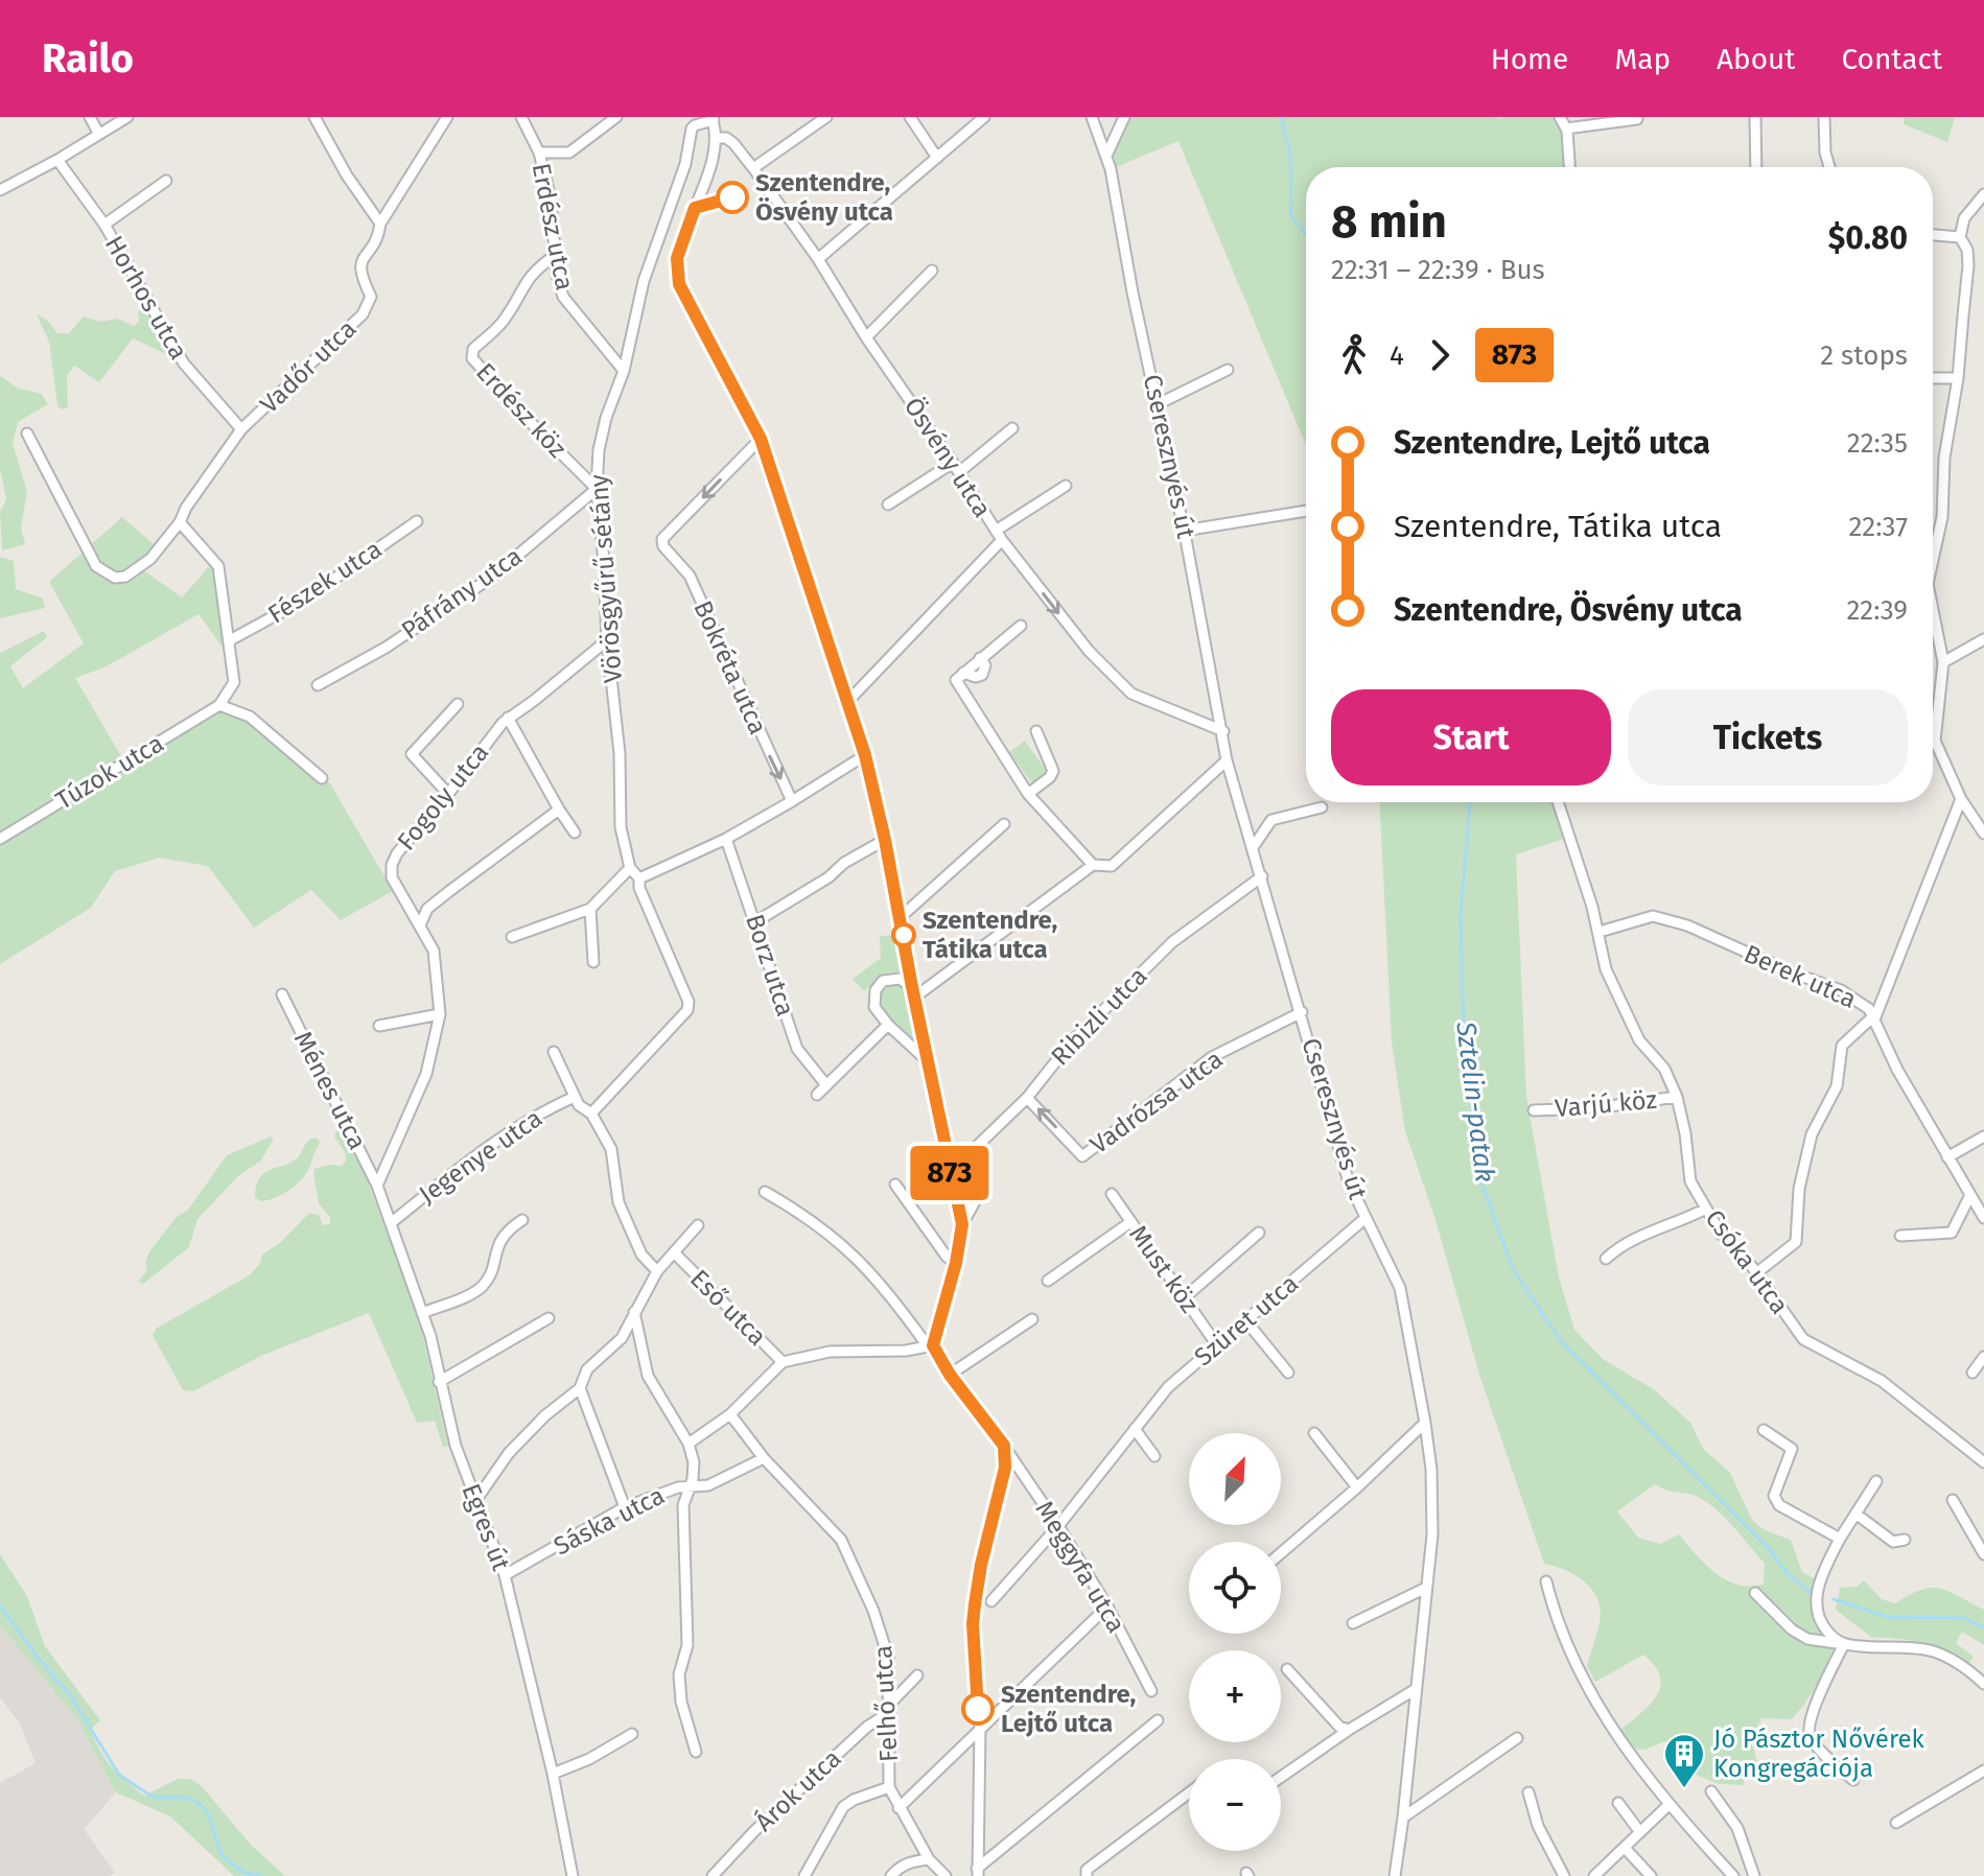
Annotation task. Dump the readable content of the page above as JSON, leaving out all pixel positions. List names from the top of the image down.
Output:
{
  "streets": {
    "street": [
      "Erdész utca",
      "Horhos utca",
      "Vadőr utca",
      "Erdész köz",
      "Cseresznyés út",
      "Ösvény utca",
      "Vörösgyűrű sétány",
      "Fészek utca",
      "Páfrány utca",
      "Bokréta utca",
      "Túzok utca",
      "Fogoly utca",
      "Borz utca",
      "Berek utca",
      "Ribizli utca",
      "Ménes utca",
      "Vadrózsa utca",
      "Varjú köz",
      "Jegenye utca",
      "Csóka utca",
      "Must köz",
      "Eső utca",
      "Szüret utca",
      "Sáska utca",
      "Egres út",
      "Meggyfa utca",
      "Felhő utca",
      "Árok utca"
    ]
  },
  "crossings": [
    ["Erdész utca", "Erdész köz"],
    ["Erdész utca", "Vörösgyűrű sétány"],
    ["Horhos utca", "Vadőr utca"],
    ["Erdész köz", "Vörösgyűrű sétány"],
    ["Erdész köz", "Páfrány utca"],
    ["Cseresznyés út", "Ösvény utca"],
    ["Cseresznyés út", "Ribizli utca"],
    ["Cseresznyés út", "Vadrózsa utca"],
    ["Cseresznyés út", "Szüret utca"],
    ["Vörösgyűrű sétány", "Páfrány utca"],
    ["Vörösgyűrű sétány", "Fogoly utca"],
    ["Fogoly utca", "Ménes utca"],
    ["Fogoly utca", "Egres út"],
    ["Berek utca", "Csóka utca"],
    ["Ribizli utca", "Vadrózsa utca"],
    ["Ménes utca", "Egres út"],
    ["Varjú köz", "Csóka utca"],
    ["Jegenye utca", "Egres út"],
    ["Must köz", "Szüret utca"],
    ["Szüret utca", "Meggyfa utca"],
    ["Sáska utca", "Egres út"],
    ["Sáska utca", "Felhő utca"],
    ["Felhő utca", "Árok utca"]
  ],
  "one_way": ["Ösvény utca", "Bokréta utca", "Vadrózsa utca"],
  "water": ["Sztelin-patak"],
  "places": {
    "other": ["Szentendre, Ösvény utca", "Szentendre, Tátika utca", "Szentendre, Lejtő utca"],
    "building": ["Jó Pásztor Nővérek Kongregációja"]
  },
  "lines": ["bus line 873"],
  "north": "top right",
  "page": {
    "header": "Railo",
    "nav": [
      "Home",
      "Map",
      "About",
      "Contact"
    ],
    "on_map": "873",
    "heading": ["8 min", "22:31 – 22:39 · Bus", "$0.80"],
    "legs": ["4", "873", "2 stops"],
    "list": [
      {
        "name": "Szentendre, Lejtő utca",
        "value": "22:35"
      },
      {
        "name": "Szentendre, Tátika utca",
        "value": "22:37"
      },
      {
        "name": "Szentendre, Ösvény utca",
        "value": "22:39"
      }
    ],
    "buttons": ["Start", "Tickets"],
    "map_buttons": ["+", "−"]
  }
}
